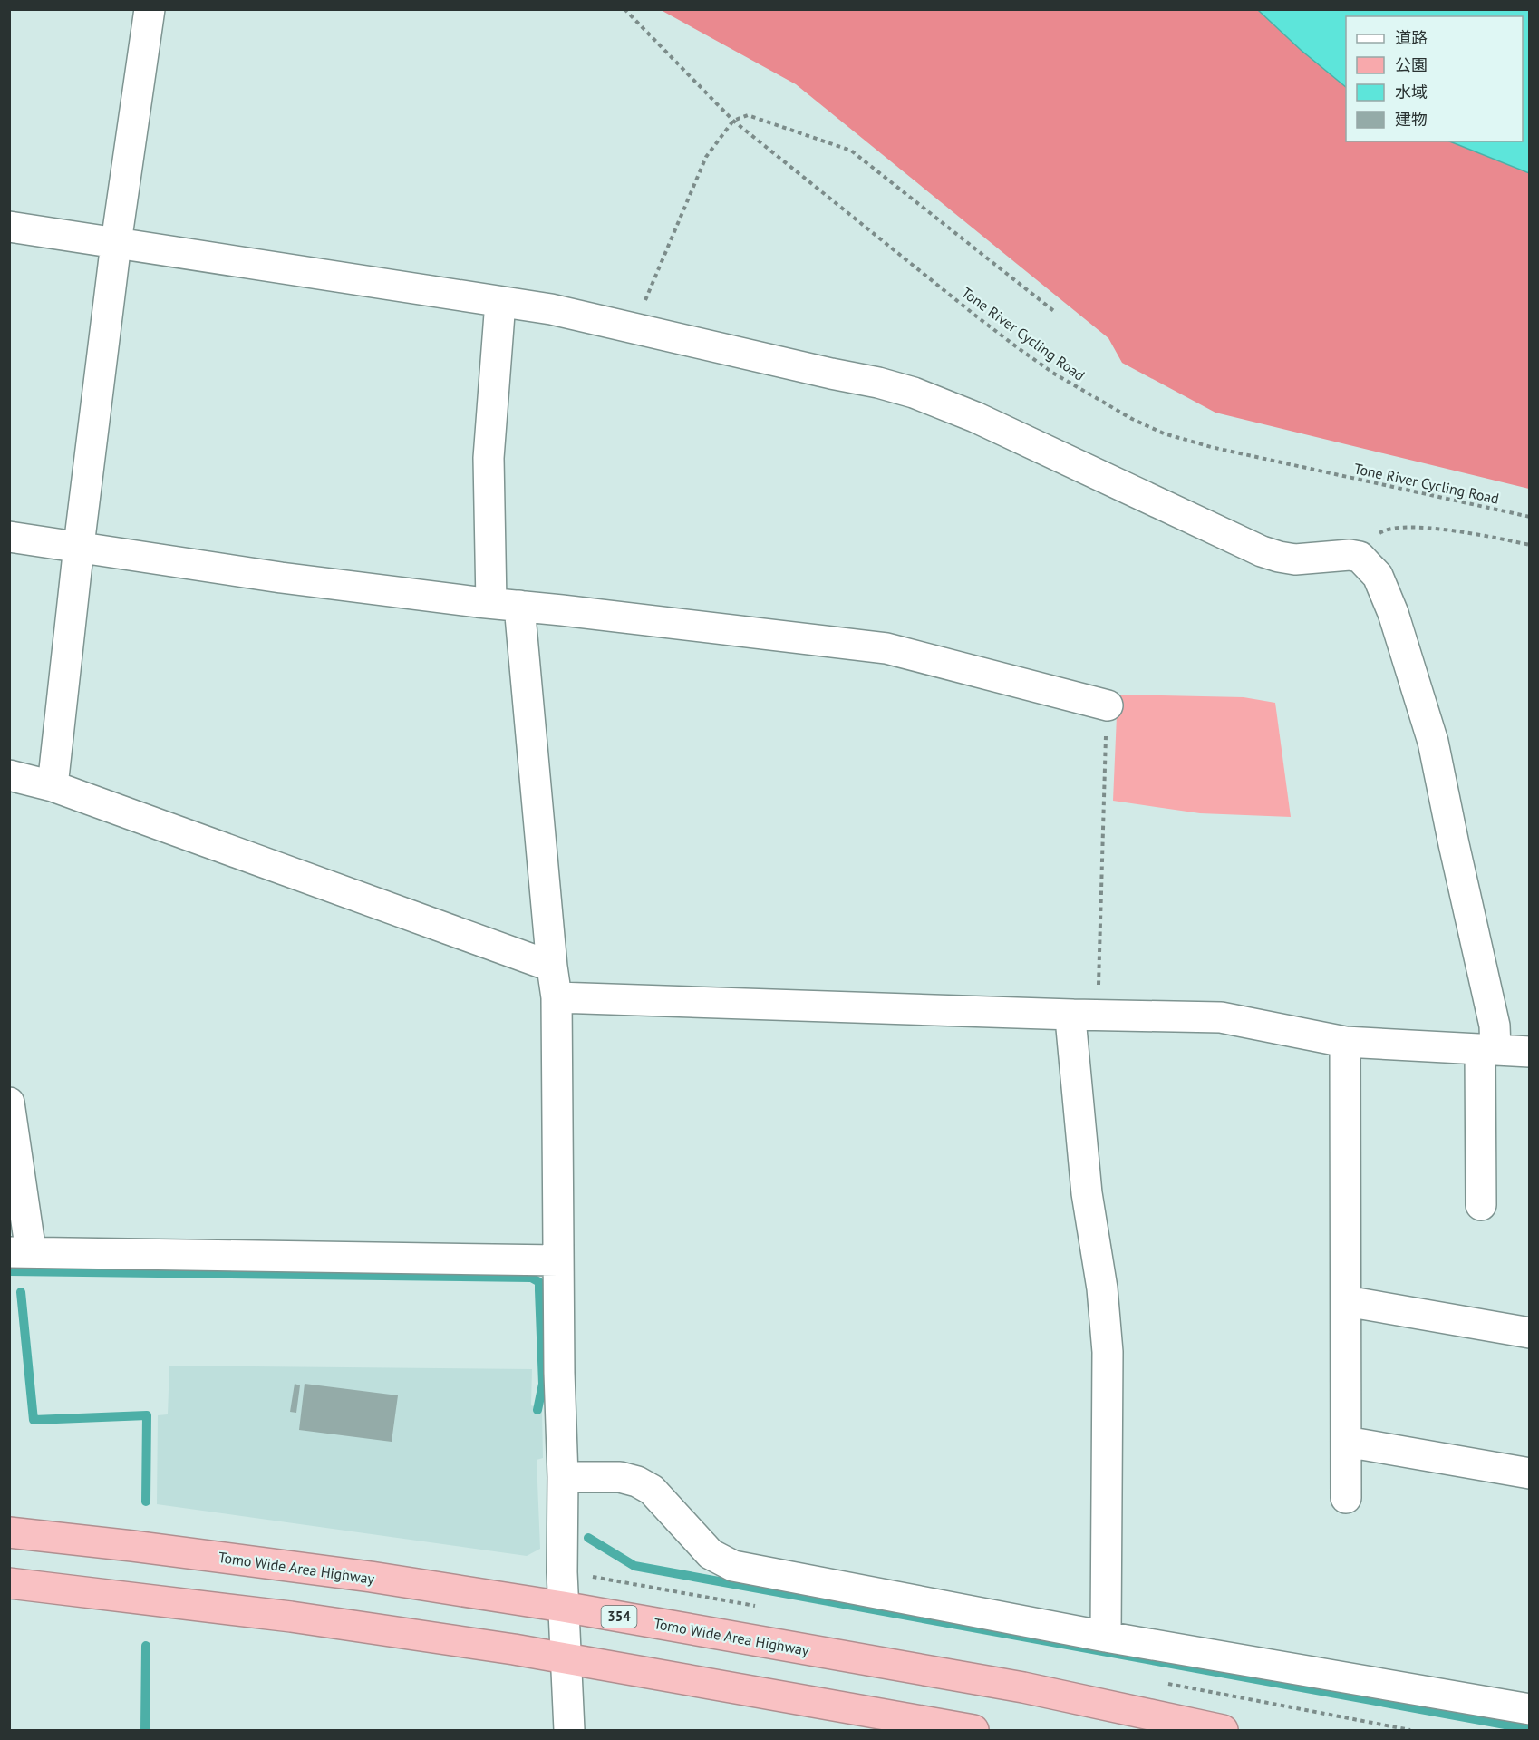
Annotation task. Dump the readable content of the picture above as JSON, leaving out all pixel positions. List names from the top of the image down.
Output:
{
  "streets": {
    "highway": ["Tomo Wide Area Highway", "354"],
    "path": ["Tone River Cycling Road"]
  },
  "legend": [
    "道路",
    "公園",
    "水域",
    "建物"
  ]
}
